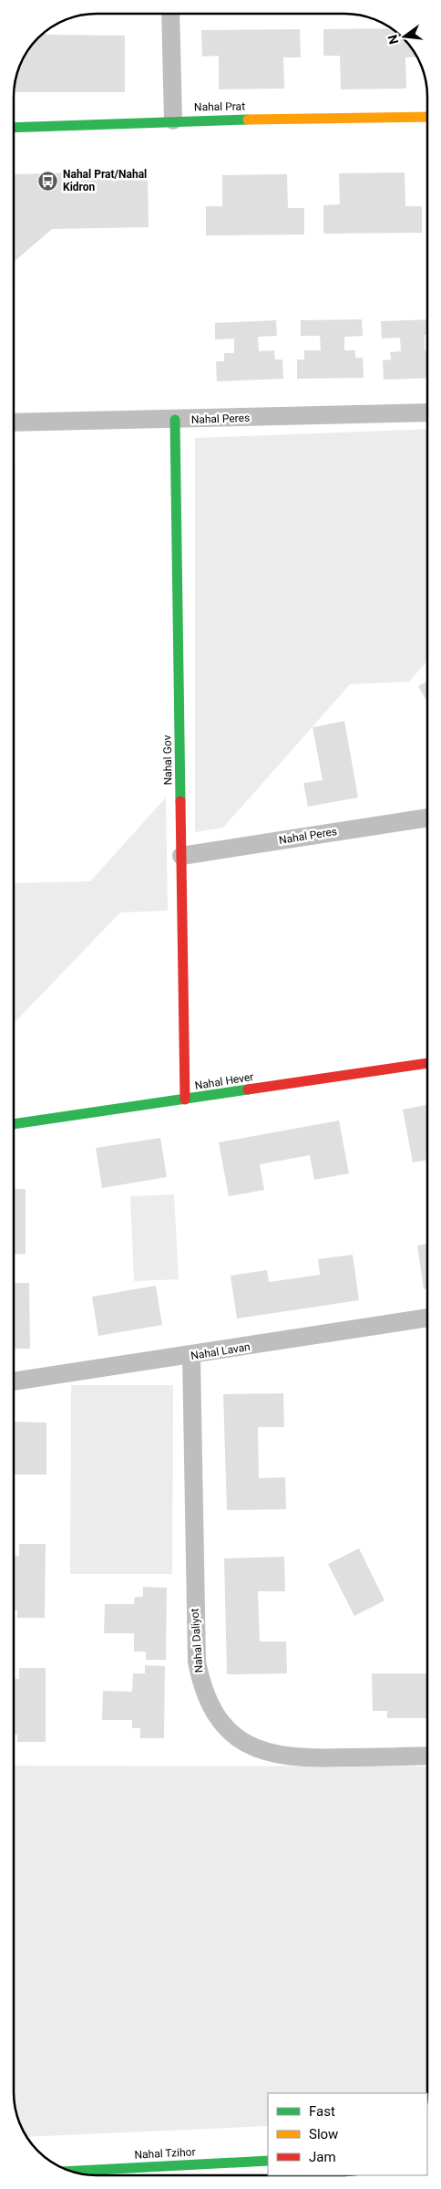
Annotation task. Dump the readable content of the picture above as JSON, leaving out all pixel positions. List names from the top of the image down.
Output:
{
  "streets": {
    "street": [
      "Nahal Prat",
      "Nahal Peres",
      "Nahal Gov",
      "Nahal Hever",
      "Nahal Lavan",
      "Nahal Daliyot",
      "Nahal Tzihor"
    ]
  },
  "crossings": [
    ["Nahal Peres", "Nahal Gov"],
    ["Nahal Gov", "Nahal Hever"],
    ["Nahal Lavan", "Nahal Daliyot"]
  ],
  "places": {
    "bus stop": ["Nahal Prat/Nahal Kidron"]
  },
  "legend": ["Fast", "Slow", "Jam"],
  "north": "left"
}
